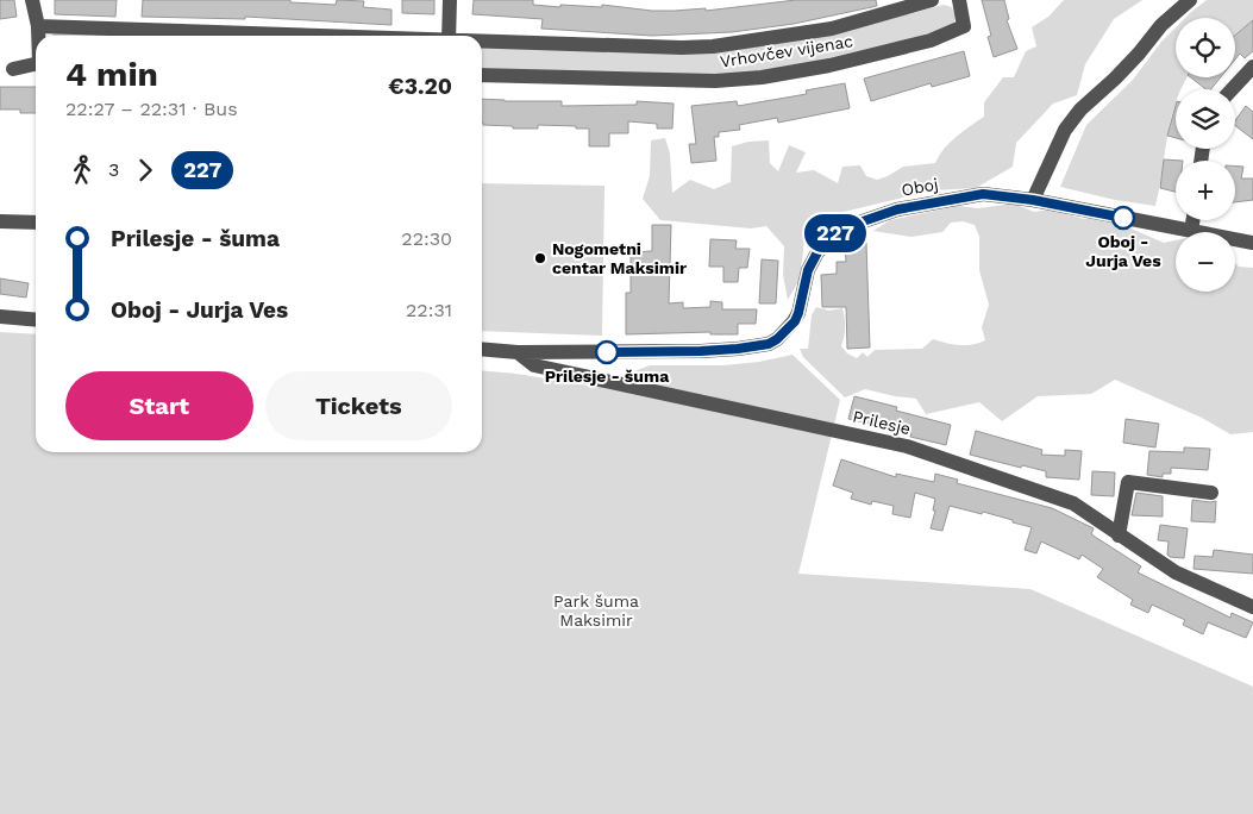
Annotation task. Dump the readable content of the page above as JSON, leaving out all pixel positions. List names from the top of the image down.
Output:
{
  "streets": {
    "street": ["Vrhovčev vijenac", "Oboj", "Prilesje"]
  },
  "crossings": [
    ["Oboj", "Prilesje"]
  ],
  "parks": ["Park šuma Maksimir"],
  "places": ["Oboj - Jurja Ves", "Nogometni centar Maksimir", "Prilesje - šuma"],
  "lines": ["bus line 227"],
  "page": {
    "on_map": "227",
    "map_buttons": ["+", "−"],
    "heading": ["4 min", "22:27 – 22:31 · Bus", "€3.20"],
    "legs": ["3", "227"],
    "list": [
      {
        "name": "Prilesje - šuma",
        "value": "22:30"
      },
      {
        "name": "Oboj - Jurja Ves",
        "value": "22:31"
      }
    ],
    "buttons": ["Start", "Tickets"]
  }
}
